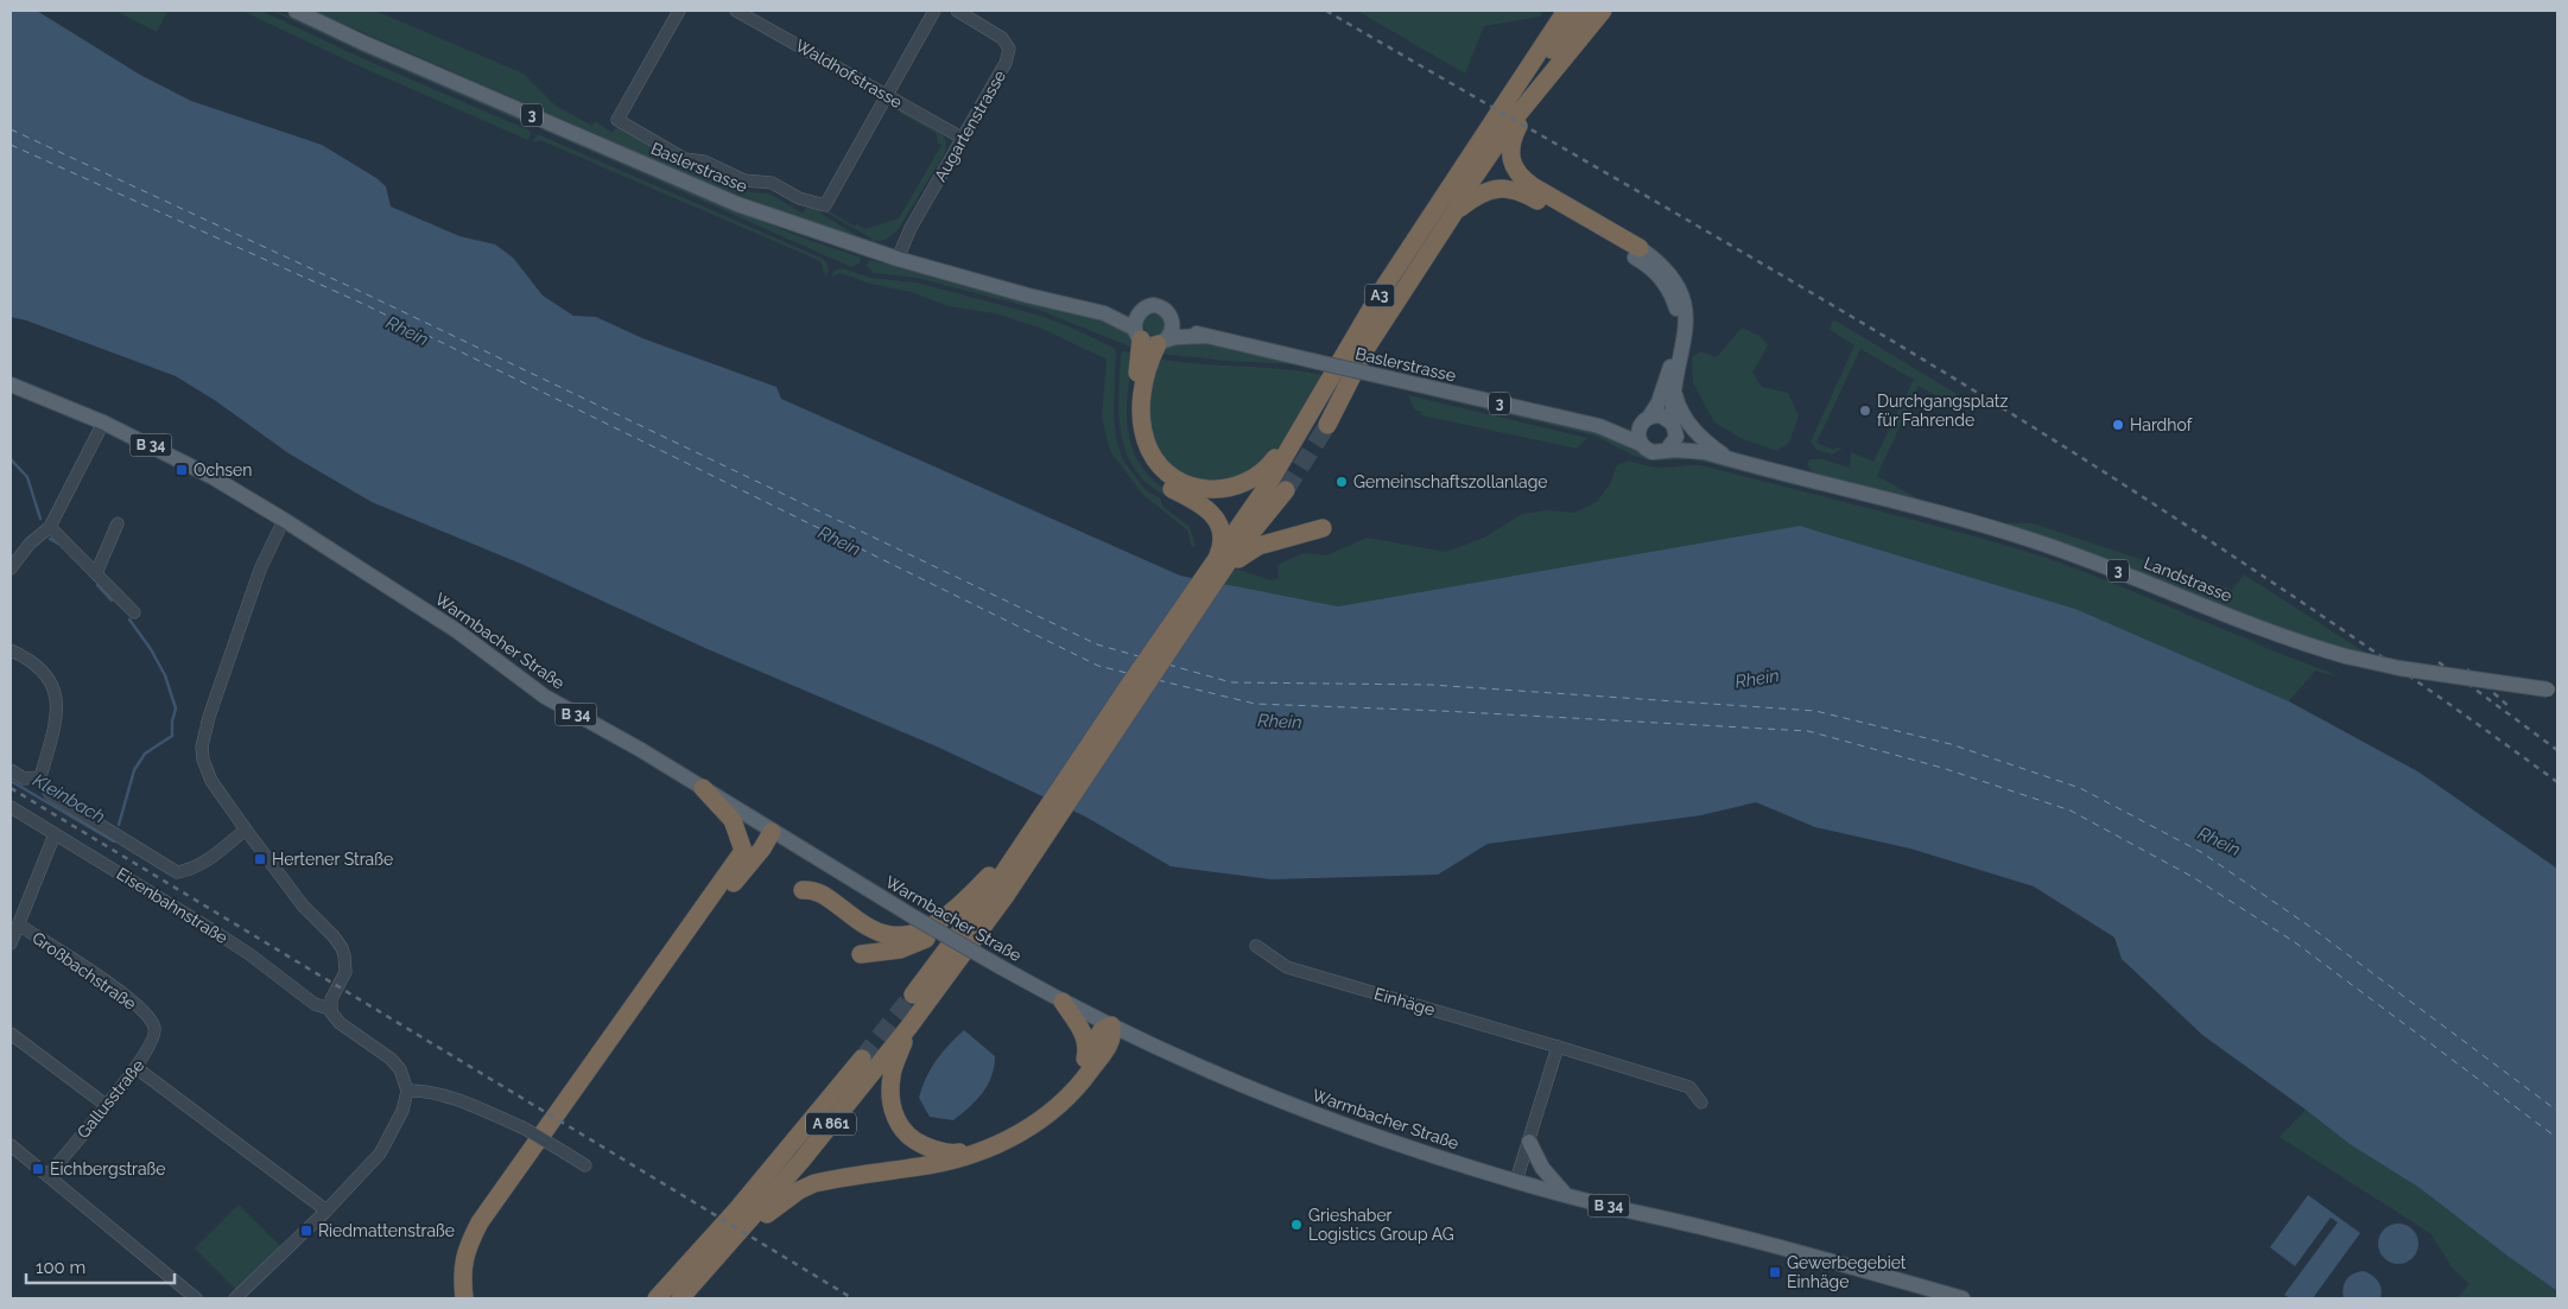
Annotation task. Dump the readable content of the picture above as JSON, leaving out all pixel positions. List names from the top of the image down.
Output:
{
  "streets": {
    "highway": ["A3", "A 861"],
    "main road": [
      "3",
      "Baslerstrasse",
      "B 34",
      "Landstrasse",
      "Warmbacher Straße"
    ],
    "street": [
      "Waldhofstrasse",
      "Augartenstrasse",
      "Eisenbahnstraße",
      "Großbachstraße",
      "Einhäge",
      "Gallusstraße"
    ]
  },
  "crossings": [
    ["Waldhofstrasse", "Augartenstrasse"],
    ["Augartenstrasse", "Baslerstrasse"],
    ["Baslerstrasse", "Landstrasse"],
    ["A3", "A 861"],
    ["Großbachstraße", "Gallusstraße"]
  ],
  "water": ["Rhein", "Kleinbach"],
  "places": {
    "other": [
      "Durchgangsplatz für Fahrende",
      "Hardhof",
      "Gemeinschaftszollanlage",
      "Grieshaber Logistics Group AG"
    ],
    "transit": [
      "Ochsen",
      "Hertener Straße",
      "Eichbergstraße",
      "Riedmattenstraße",
      "Gewerbegebiet Einhäge"
    ]
  },
  "scale_bar": "100 m"
}
